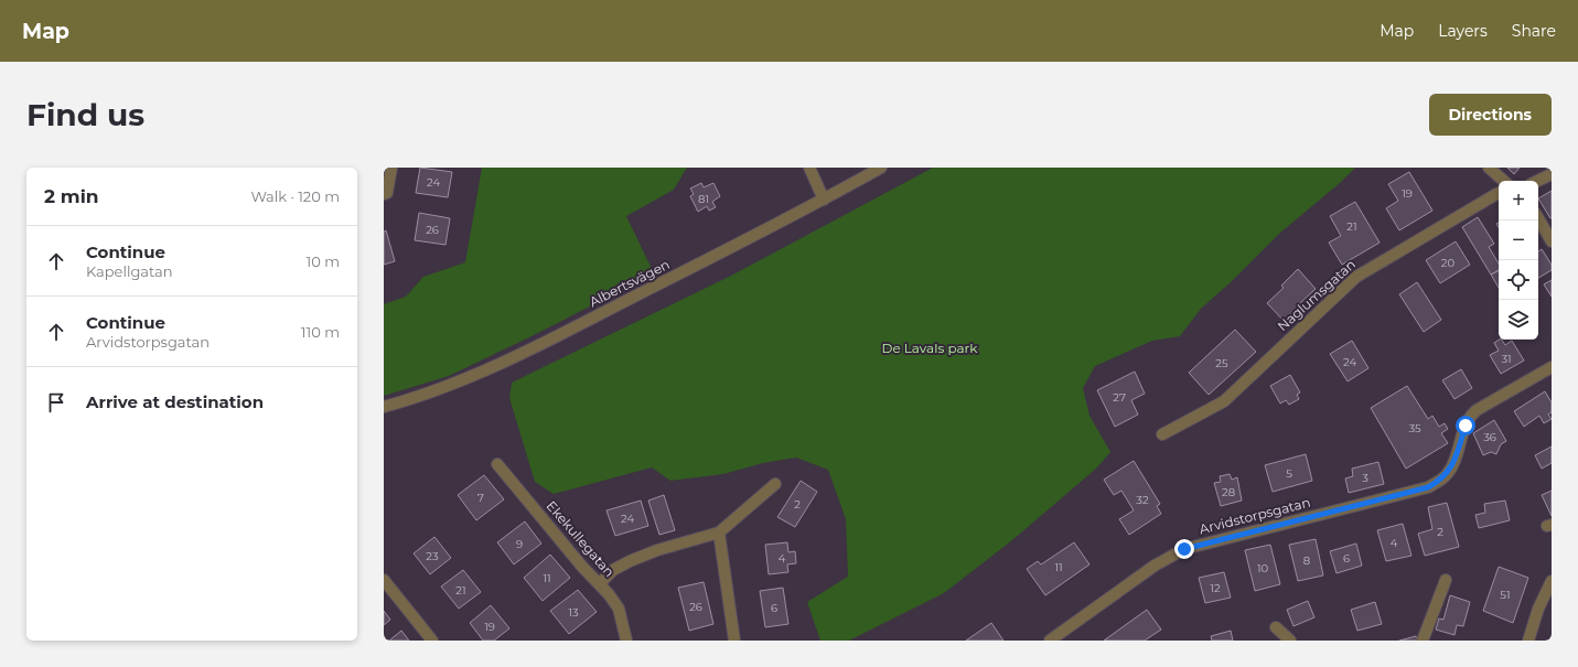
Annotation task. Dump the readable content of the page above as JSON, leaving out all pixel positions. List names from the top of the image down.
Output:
{
  "streets": {
    "street": [
      "Albertsvägen",
      "Naglumsgatan",
      "Arvidstorpsgatan",
      "Ekekullegatan"
    ]
  },
  "parks": ["De Lavals park"],
  "house_numbers": [
    "24",
    "19",
    "81",
    "21",
    "26",
    "20",
    "31",
    "24",
    "25",
    "27",
    "35",
    "36",
    "5",
    "3",
    "28",
    "7",
    "32",
    "2",
    "24",
    "2",
    "4",
    "9",
    "23",
    "4",
    "6",
    "8",
    "11",
    "10",
    "11",
    "12",
    "21",
    "51",
    "26",
    "6",
    "13",
    "19"
  ],
  "page": {
    "header": "Map",
    "nav": ["Map", "Layers", "Share"],
    "buttons": "Directions",
    "title": "Find us",
    "heading": ["2 min", "Walk · 120 m"],
    "map_buttons": ["+", "−"],
    "list": [
      ["Continue", "Kapellgatan", "10 m"],
      ["Continue", "Arvidstorpsgatan", "110 m"],
      "Arrive at destination"
    ]
  }
}
